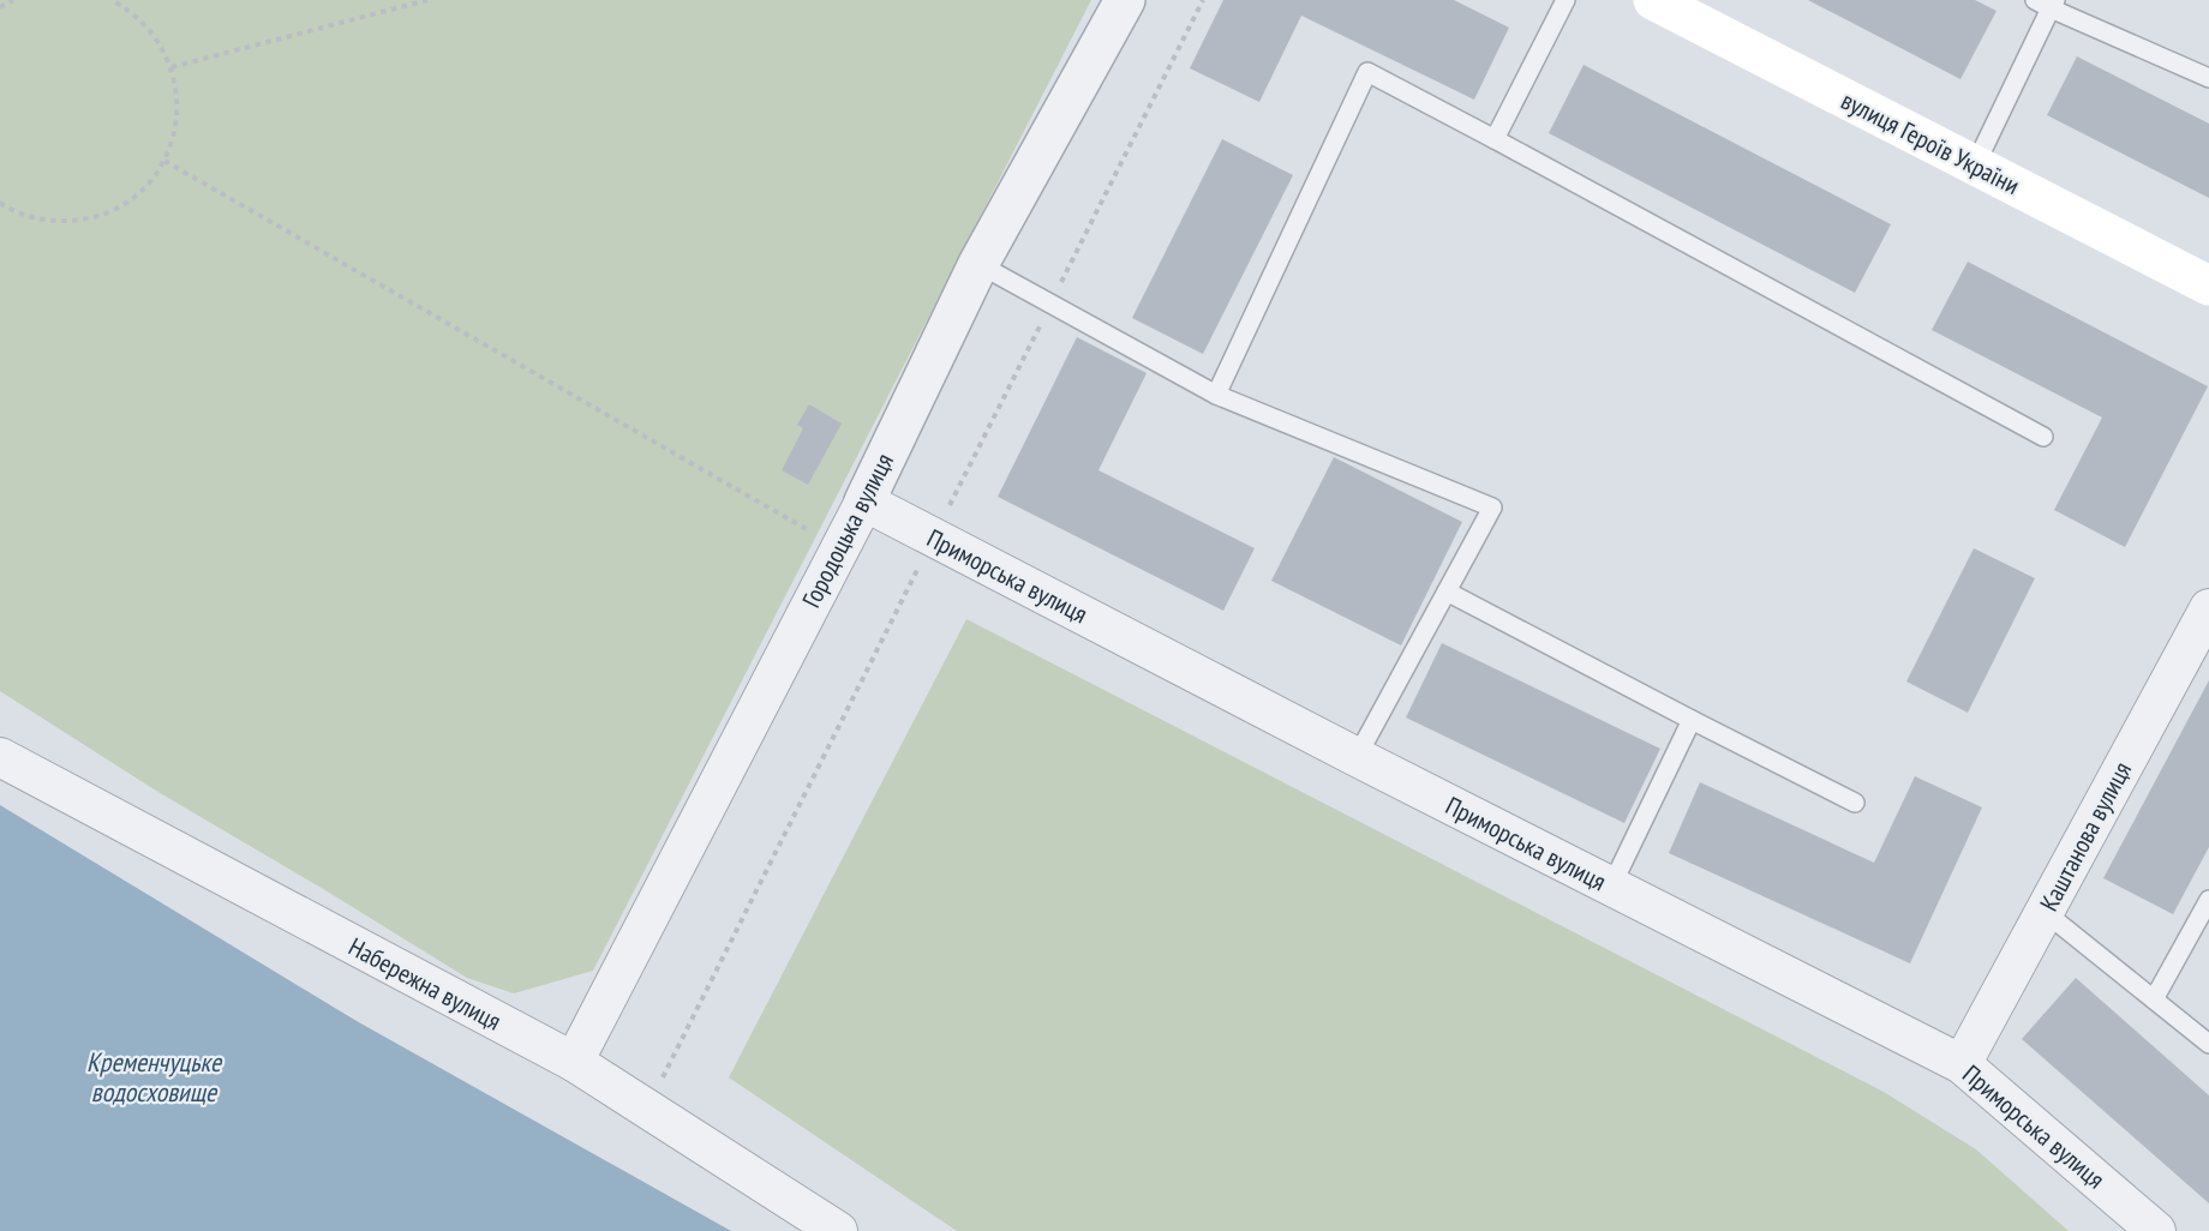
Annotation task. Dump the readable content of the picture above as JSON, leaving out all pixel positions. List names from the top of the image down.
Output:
{
  "streets": {
    "main road": ["вулиця Героїв України"],
    "street": [
      "Городоцька вулиця",
      "Приморська вулиця",
      "Каштанова вулиця",
      "Набережна вулиця"
    ]
  },
  "crossings": [
    ["Городоцька вулиця", "Приморська вулиця"],
    ["Городоцька вулиця", "Набережна вулиця"],
    ["Приморська вулиця", "Каштанова вулиця"]
  ],
  "water": ["Кременчуцьке водосховище"]
}
